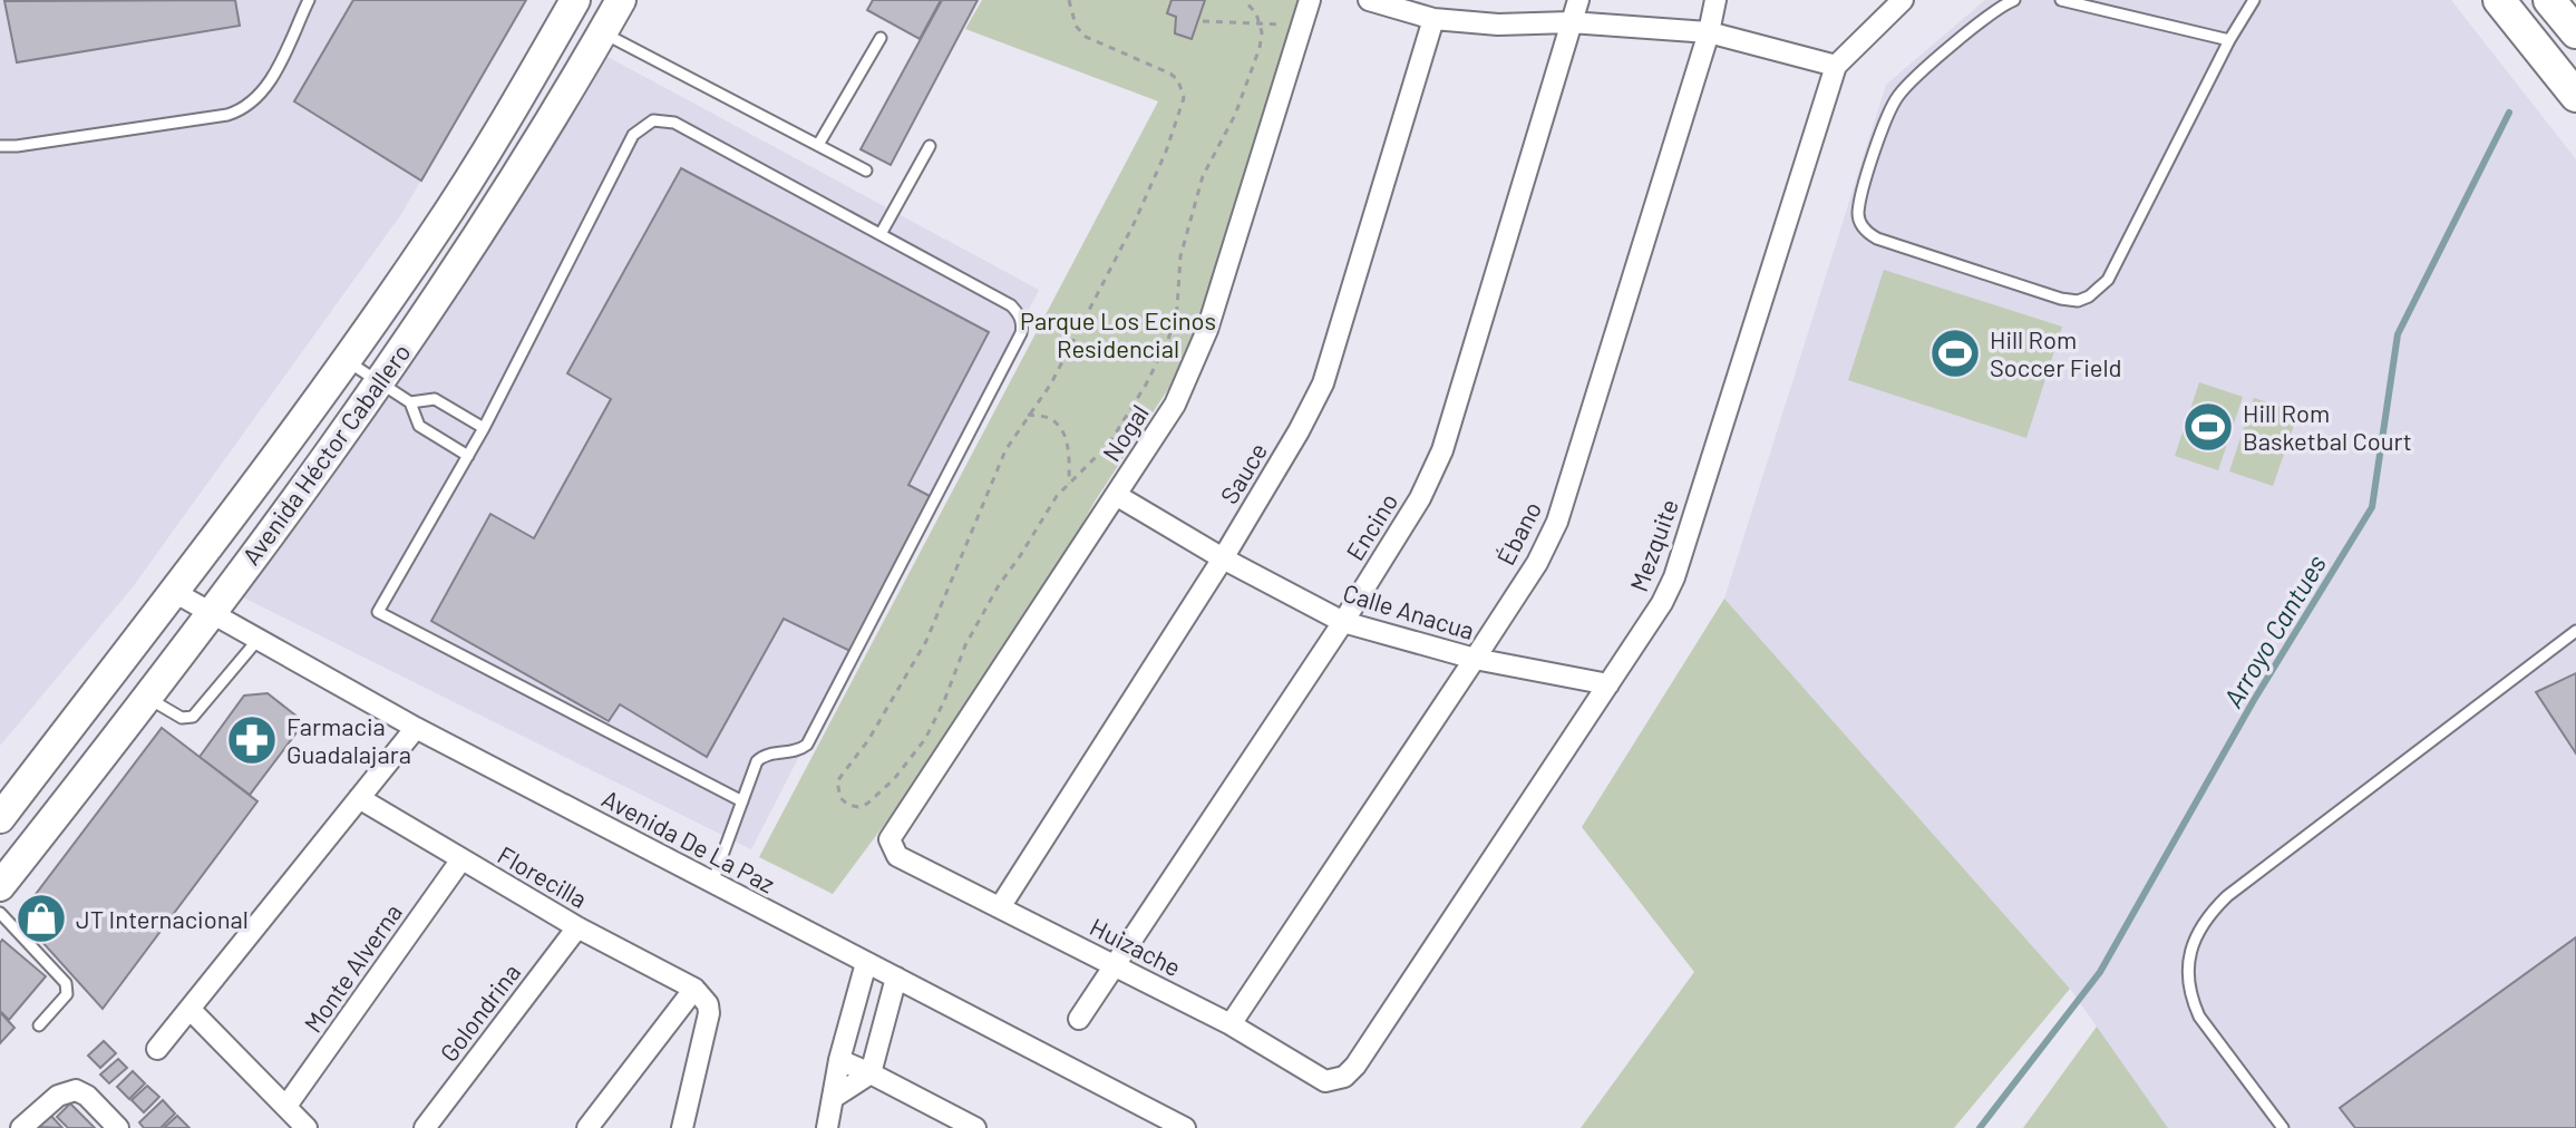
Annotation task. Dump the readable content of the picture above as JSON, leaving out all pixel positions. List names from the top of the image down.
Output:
{
  "streets": {
    "main road": ["Avenida Héctor Caballero"],
    "street": [
      "Nogal",
      "Sauce",
      "Encino",
      "Ébano",
      "Mezquite",
      "Calle Anacua",
      "Avenida De La Paz",
      "Florecilla",
      "Huizache",
      "Monte Alverna",
      "Golondrina"
    ]
  },
  "crossings": [
    ["Nogal", "Calle Anacua"],
    ["Nogal", "Huizache"],
    ["Avenida Héctor Caballero", "Avenida De La Paz"],
    ["Sauce", "Calle Anacua"],
    ["Sauce", "Huizache"],
    ["Encino", "Calle Anacua"],
    ["Encino", "Huizache"],
    ["Ébano", "Calle Anacua"],
    ["Ébano", "Huizache"],
    ["Mezquite", "Calle Anacua"],
    ["Mezquite", "Huizache"],
    ["Florecilla", "Monte Alverna"],
    ["Florecilla", "Golondrina"]
  ],
  "water": ["Arroyo Cantues"],
  "parks": ["Parque Los Ecinos Residencial"],
  "places": {
    "sports": ["Hill Rom Soccer Field", "Hill Rom Basketbal Court"],
    "pharmacy": ["Farmacia Guadalajara"],
    "shop": ["JT Internacional"]
  }
}
